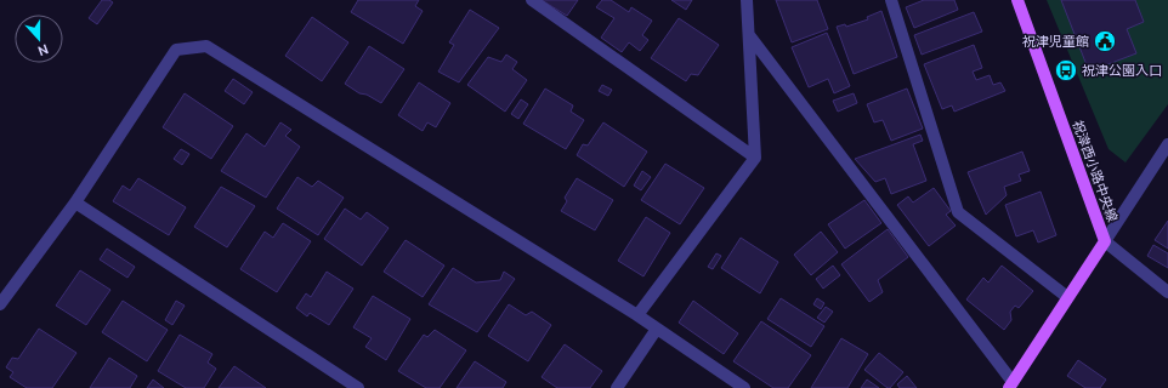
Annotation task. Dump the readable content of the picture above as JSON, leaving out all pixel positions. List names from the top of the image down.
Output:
{
  "streets": {
    "main road": ["祝津西小路中央線"]
  },
  "places": {
    "public building": ["祝津児童館"],
    "bus stop": ["祝津公園入口"]
  },
  "north": "bottom"
}
